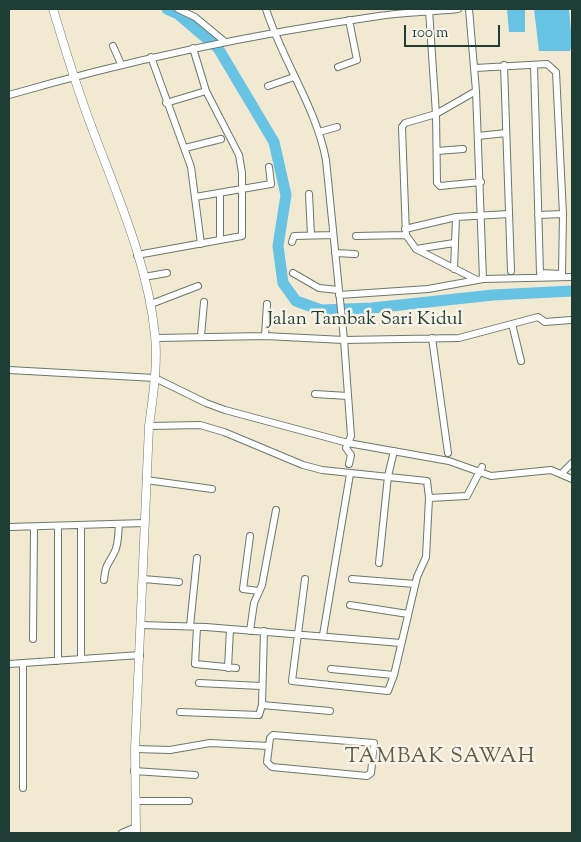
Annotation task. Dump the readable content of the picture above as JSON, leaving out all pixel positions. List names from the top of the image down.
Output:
{
  "streets": {
    "street": ["Jalan Tambak Sari Kidul"]
  },
  "districts": ["TAMBAK SAWAH"],
  "scale_bar": "100 m"
}
